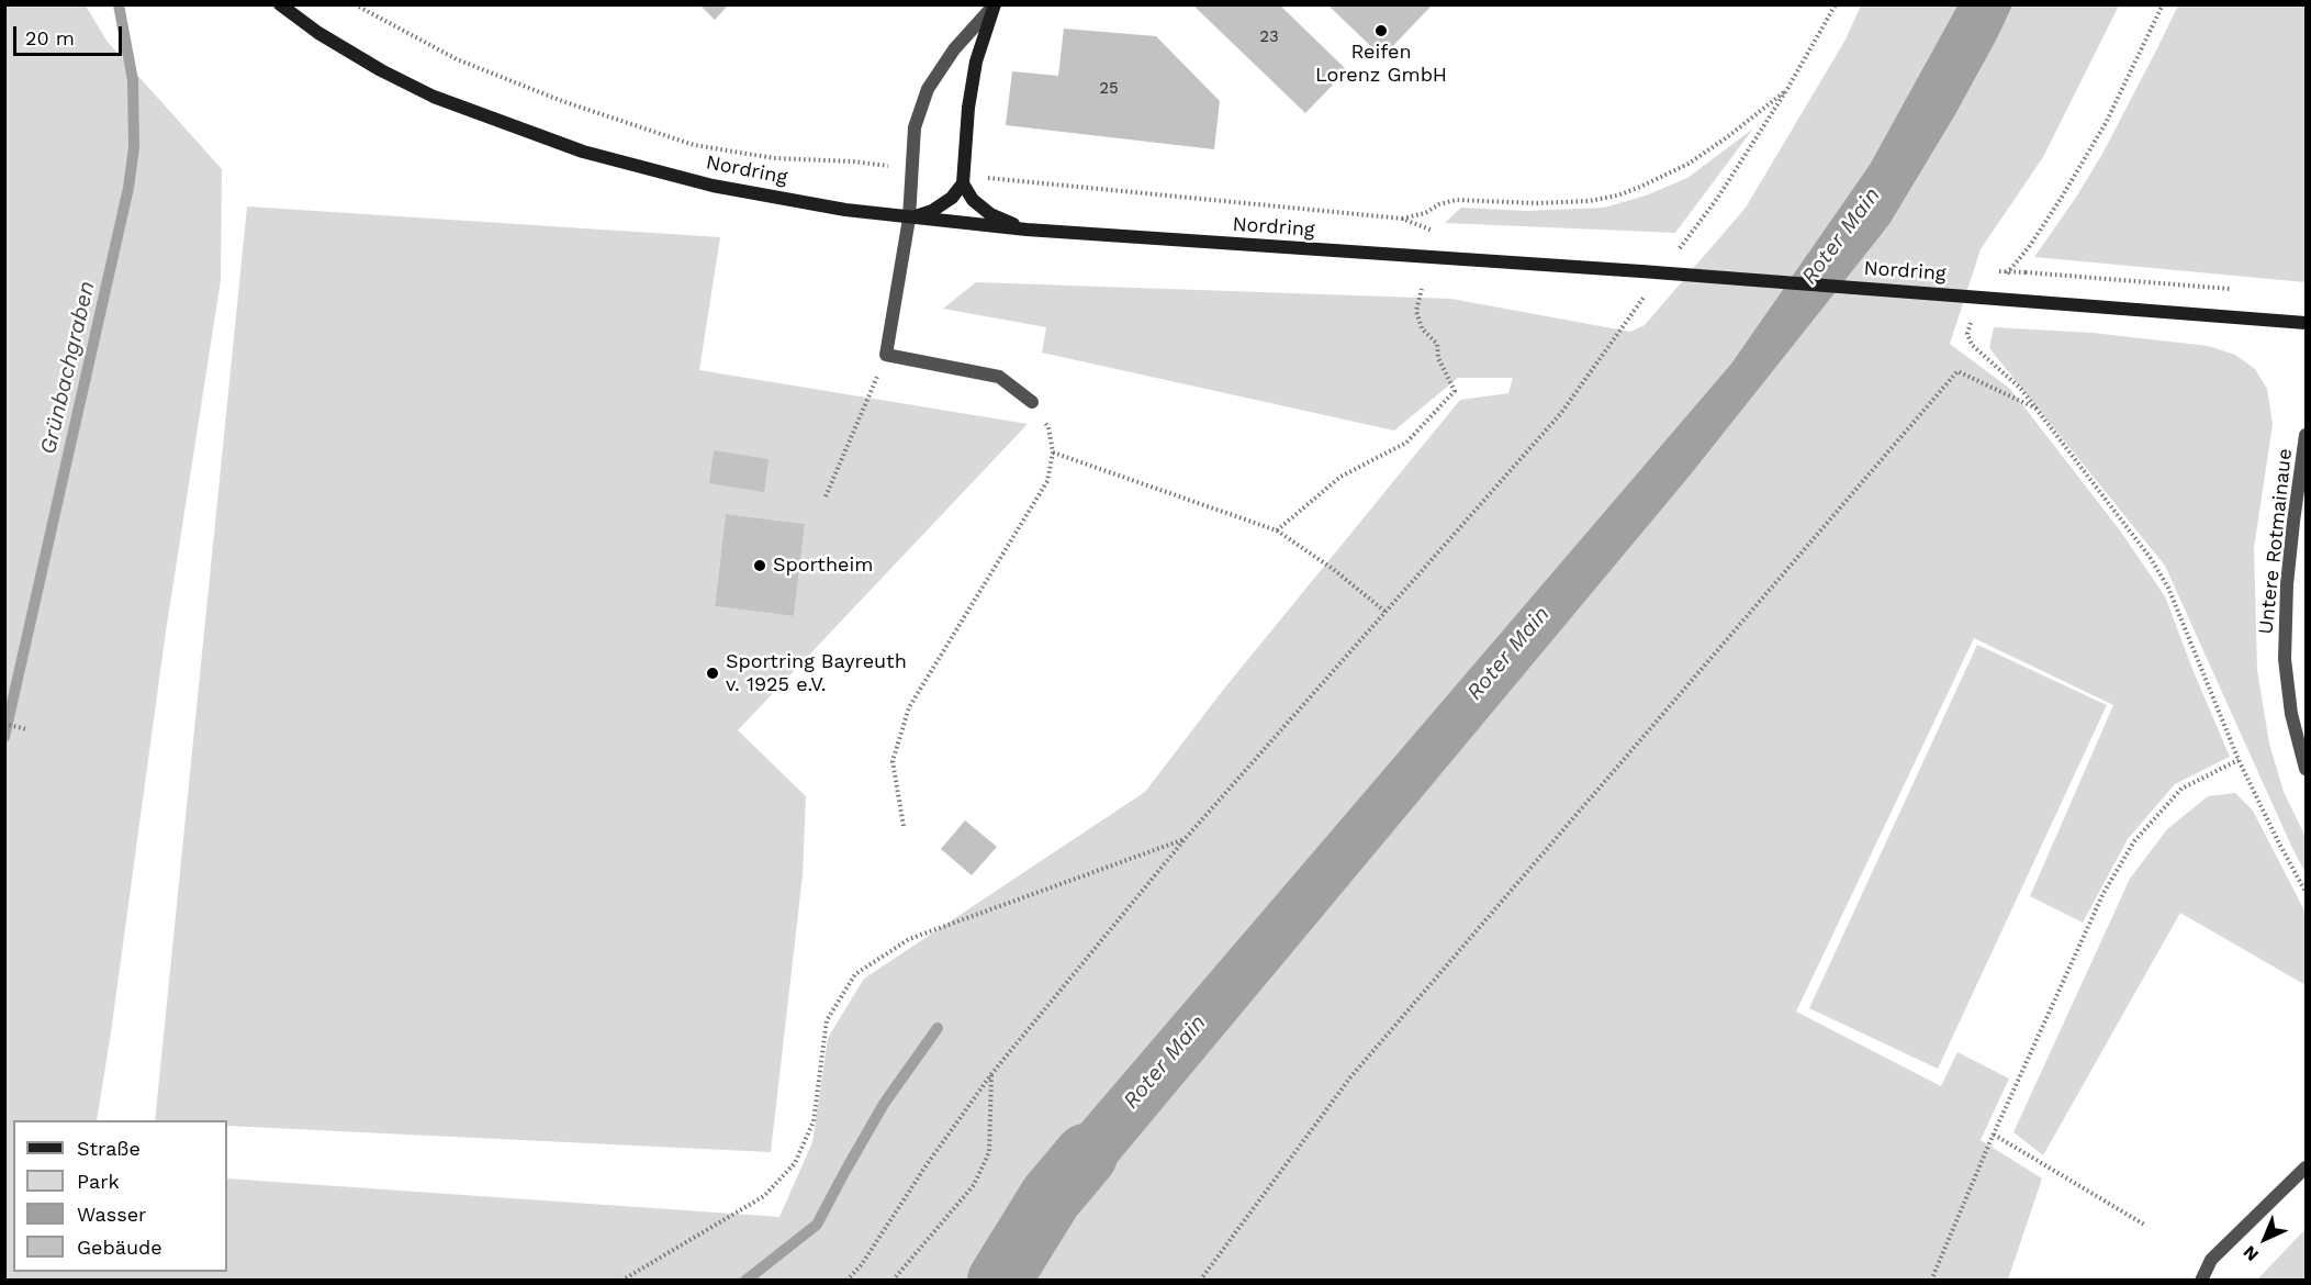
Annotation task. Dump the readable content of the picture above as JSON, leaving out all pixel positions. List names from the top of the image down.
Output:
{
  "streets": {
    "main road": ["Nordring"],
    "street": ["Untere Rotmainaue"]
  },
  "water": ["Roter Main", "Grünbachgraben"],
  "places": ["Reifen Lorenz GmbH", "Sportheim", "Sportring Bayreuth v. 1925 e.V."],
  "house_numbers": ["23", "25"],
  "legend": [
    "Straße",
    "Park",
    "Wasser",
    "Gebäude"
  ],
  "scale_bar": "20 m",
  "north": "bottom left"
}
